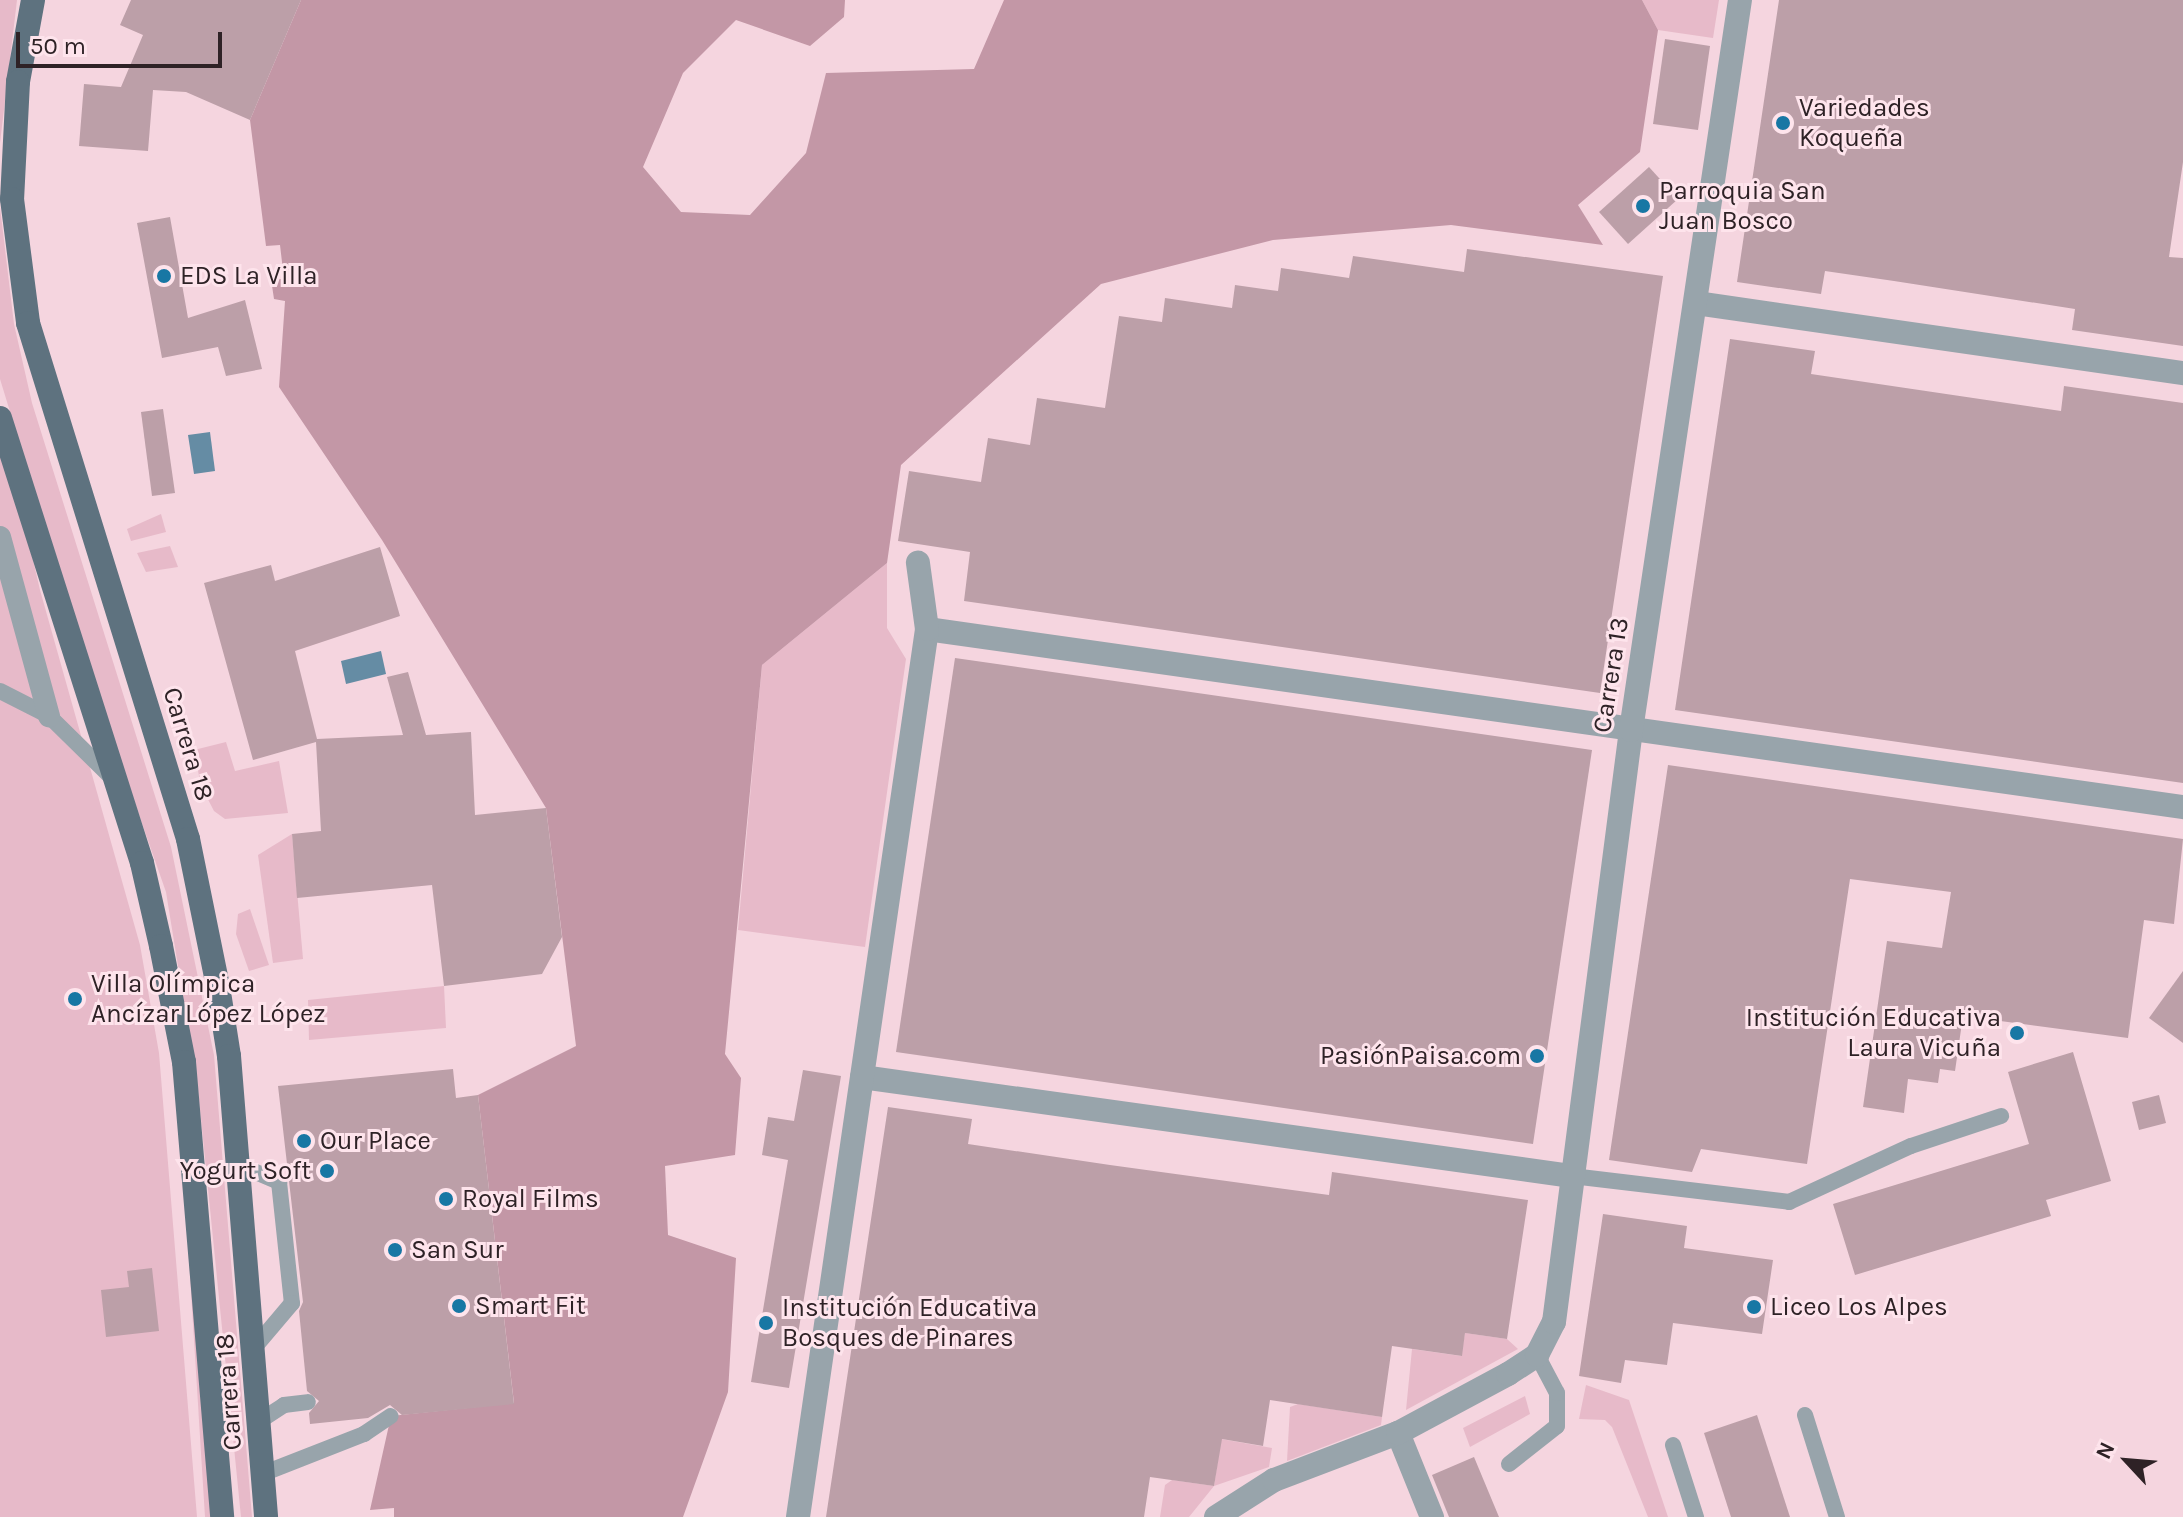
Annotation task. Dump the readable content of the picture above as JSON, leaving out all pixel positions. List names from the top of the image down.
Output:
{
  "streets": {
    "main road": ["Carrera 18"],
    "street": ["Carrera 13"]
  },
  "places": [
    "Variedades Koqueña",
    "Parroquia San Juan Bosco",
    "EDS La Villa",
    "Villa Olímpica Ancízar López López",
    "Institución Educativa Laura Vicuña",
    "PasiónPaisa.com",
    "Our Place",
    "Yogurt Soft",
    "Royal Films",
    "San Sur",
    "Smart Fit",
    "Liceo Los Alpes",
    "Institución Educativa Bosques de Pinares"
  ],
  "scale_bar": "50 m",
  "north": "top left"
}
